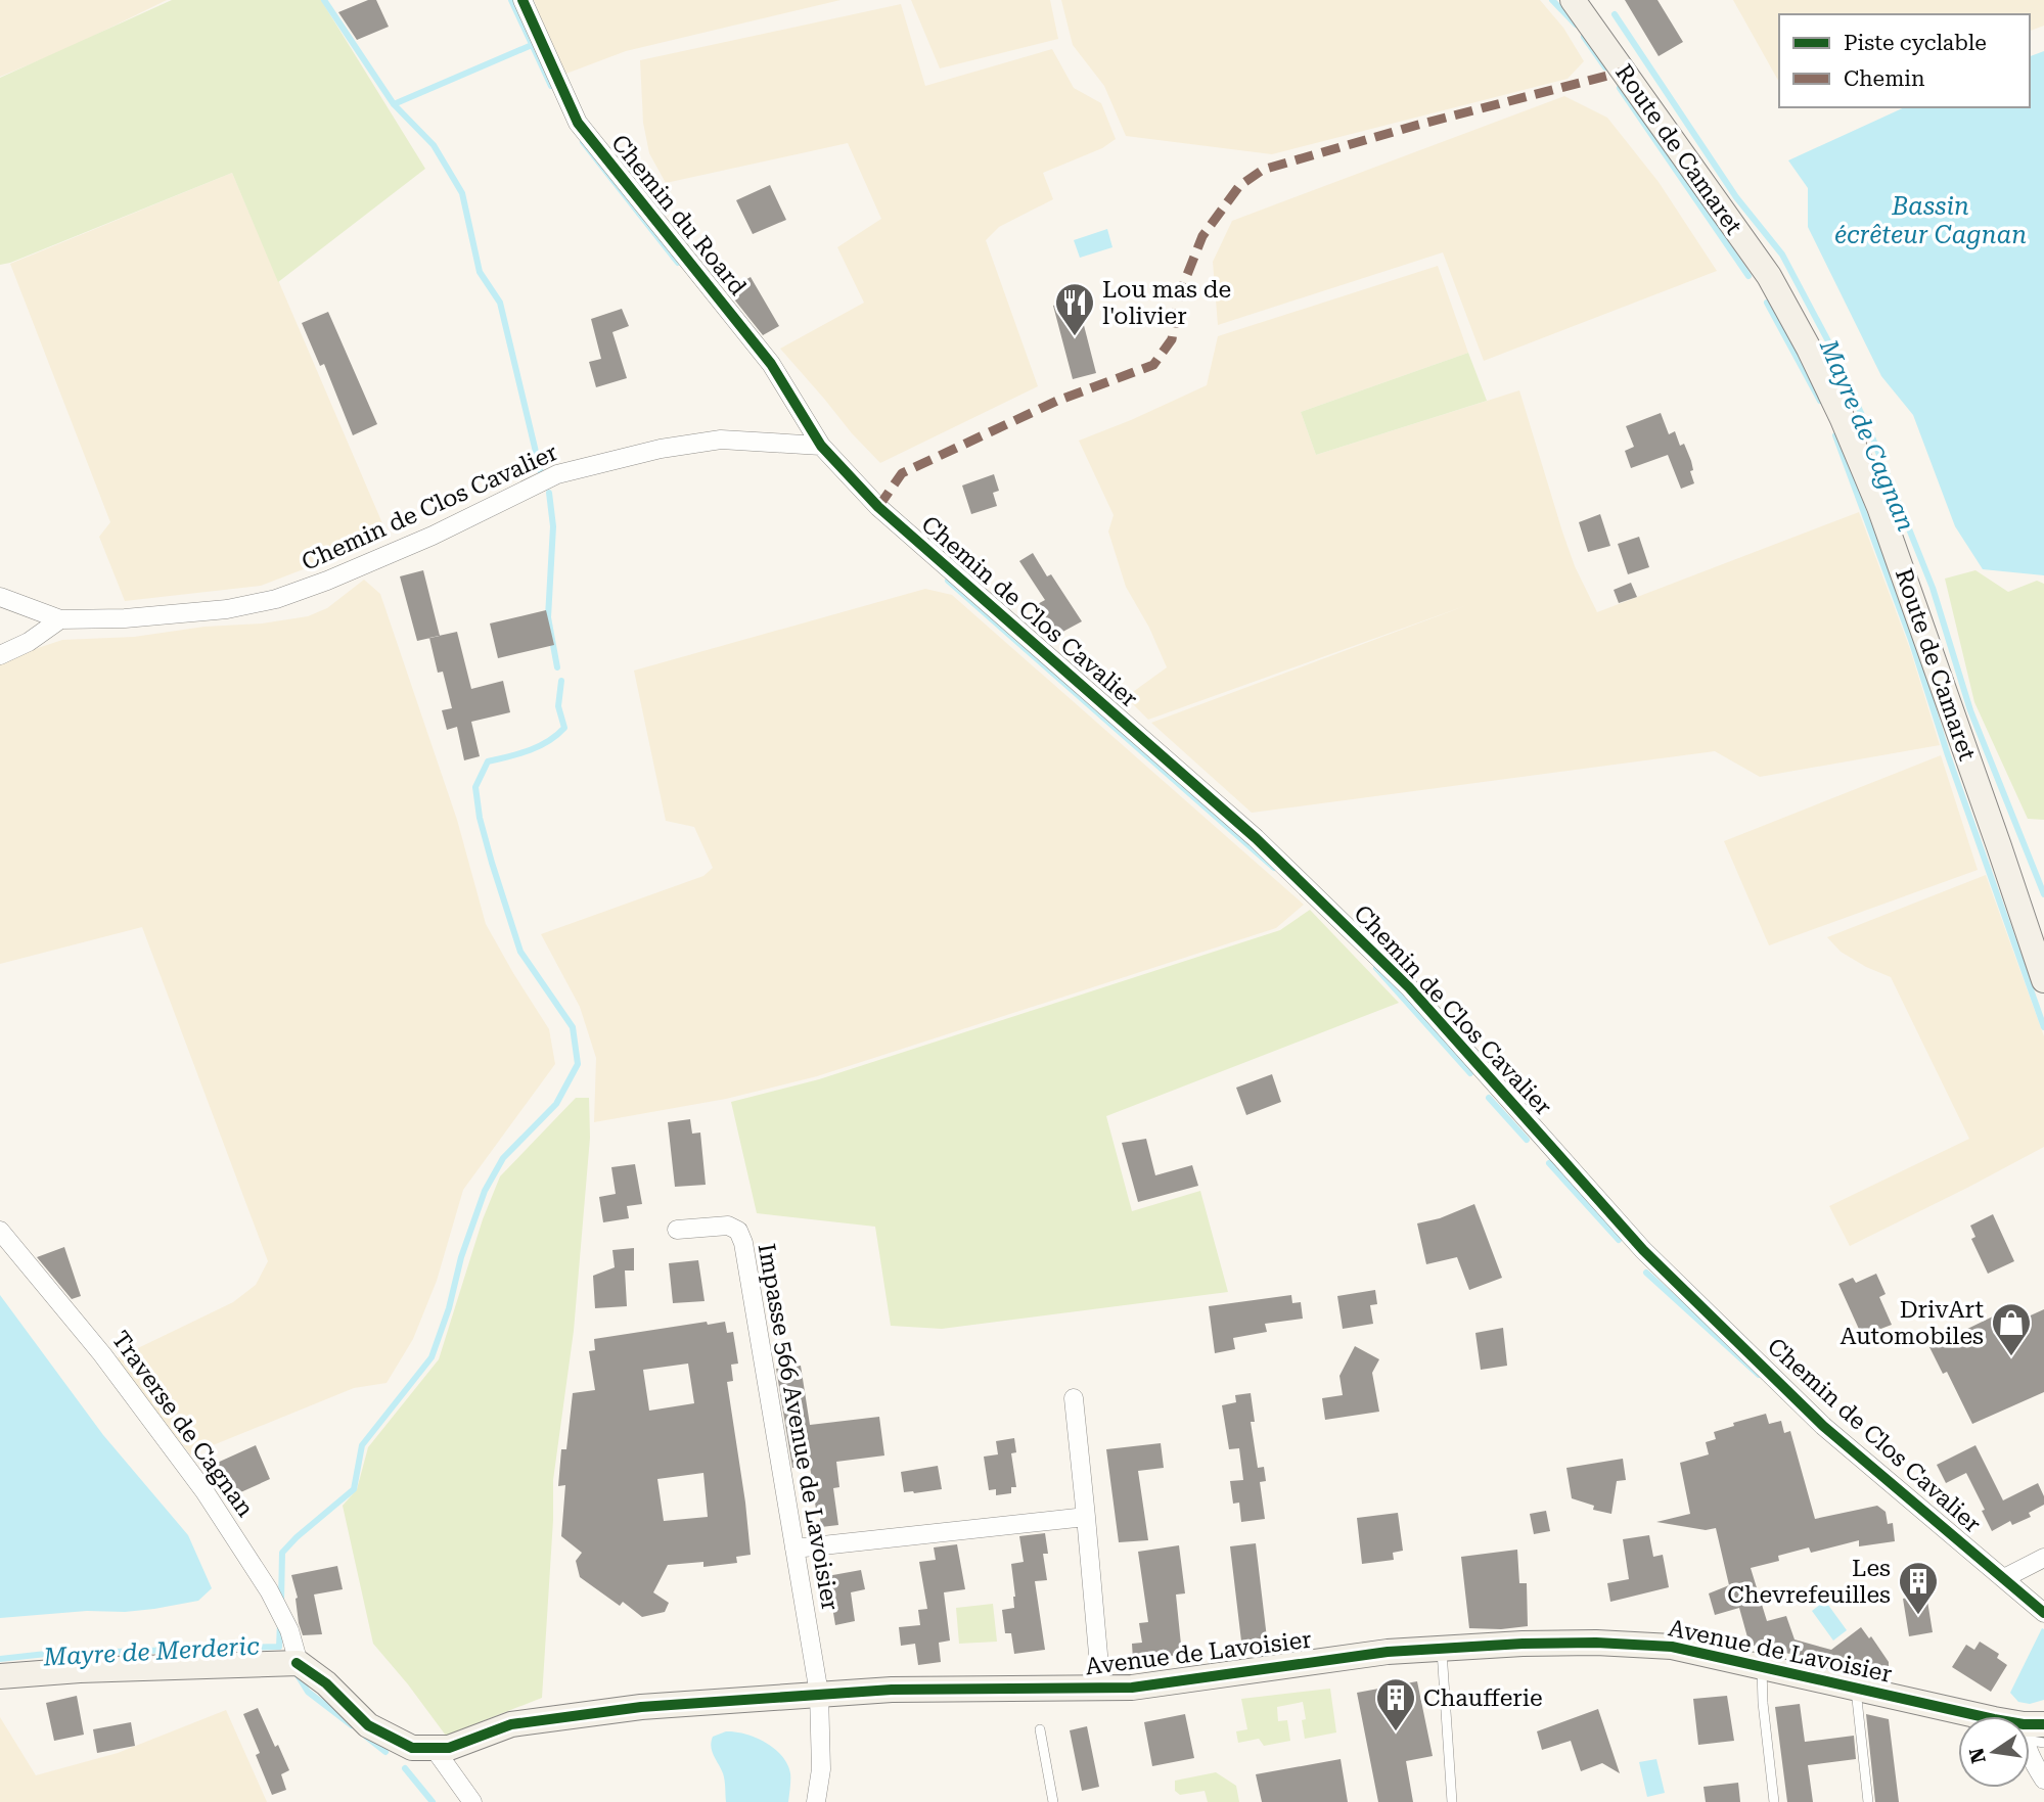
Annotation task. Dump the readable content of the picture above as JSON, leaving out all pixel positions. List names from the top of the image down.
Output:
{
  "streets": {
    "street": [
      "Route de Camaret",
      "Chemin du Roard",
      "Chemin de Clos Cavalier",
      "Traverse de Cagnan",
      "Impasse 566 Avenue de Lavoisier",
      "Avenue de Lavoisier"
    ]
  },
  "crossings": [
    ["Chemin du Roard", "Chemin de Clos Cavalier"],
    ["Traverse de Cagnan", "Avenue de Lavoisier"],
    ["Impasse 566 Avenue de Lavoisier", "Avenue de Lavoisier"]
  ],
  "water": ["Bassin écrêteur Cagnan", "Mayre de Cagnan", "Mayre de Merderic"],
  "places": {
    "restaurant": ["Lou mas de l'olivier"],
    "shop": ["DrivArt Automobiles"],
    "building": ["Les Chevrefeuilles", "Chaufferie"]
  },
  "legend": ["Piste cyclable", "Chemin"],
  "north": "left"
}
